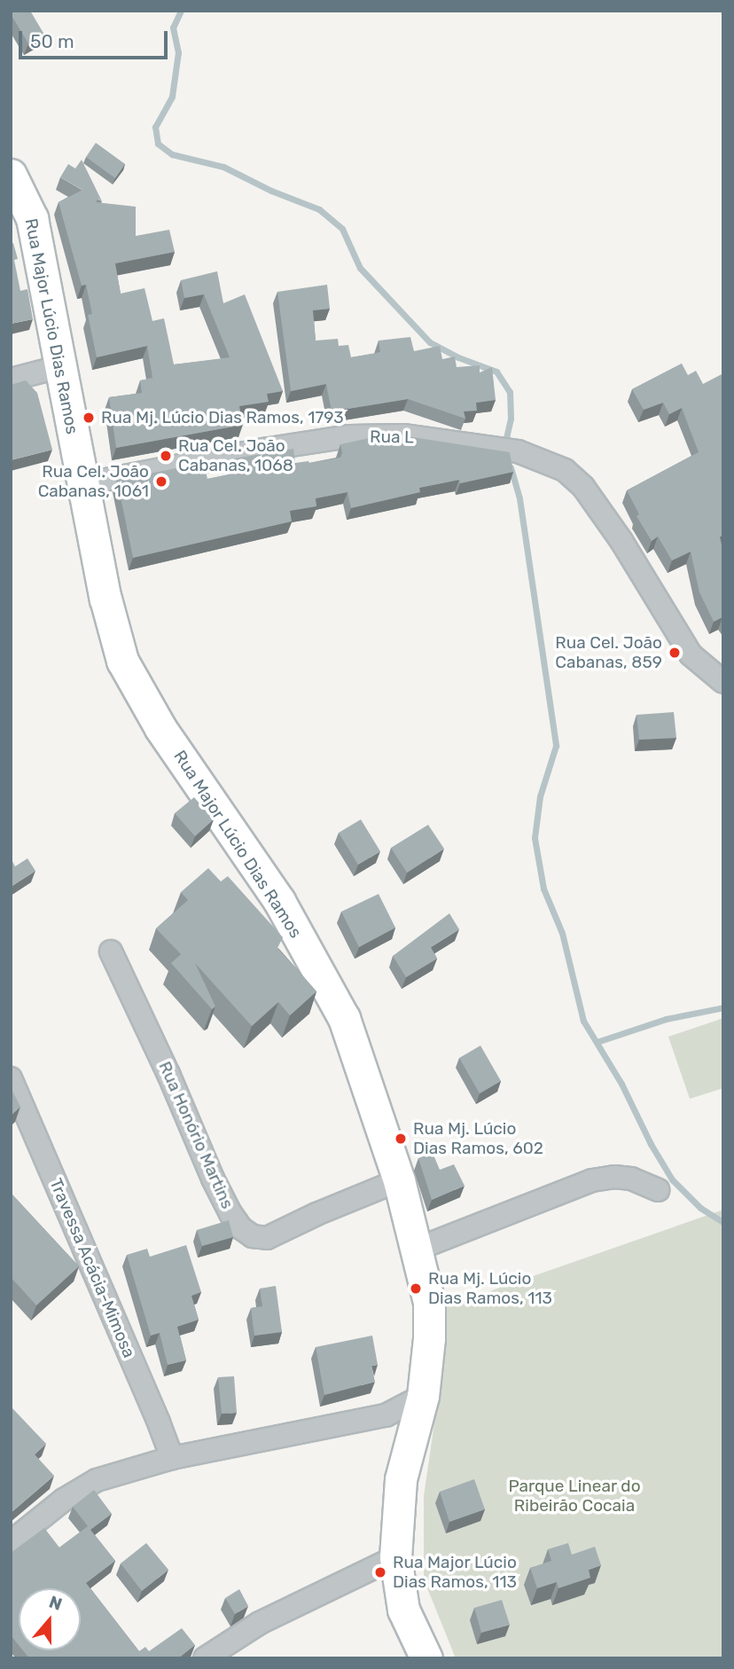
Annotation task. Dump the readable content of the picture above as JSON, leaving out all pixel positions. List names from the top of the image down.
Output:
{
  "streets": {
    "main road": ["Rua Major Lúcio Dias Ramos"],
    "street": ["Rua L", "Rua Honório Martins", "Travessa Acácia-Mimosa"]
  },
  "crossings": [
    ["Rua Major Lúcio Dias Ramos", "Rua L"],
    ["Rua Major Lúcio Dias Ramos", "Rua Honório Martins"]
  ],
  "parks": ["Parque Linear do Ribeirão Cocaia"],
  "places": [
    "Rua Mj. Lúcio Dias Ramos, 1793",
    "Rua Cel. João Cabanas, 1068",
    "Rua Cel. João Cabanas, 1061",
    "Rua Cel. João Cabanas, 859",
    "Rua Mj. Lúcio Dias Ramos, 602",
    "Rua Mj. Lúcio Dias Ramos, 113",
    "Rua Major Lúcio Dias Ramos, 113"
  ],
  "scale_bar": "50 m",
  "north": "top"
}
